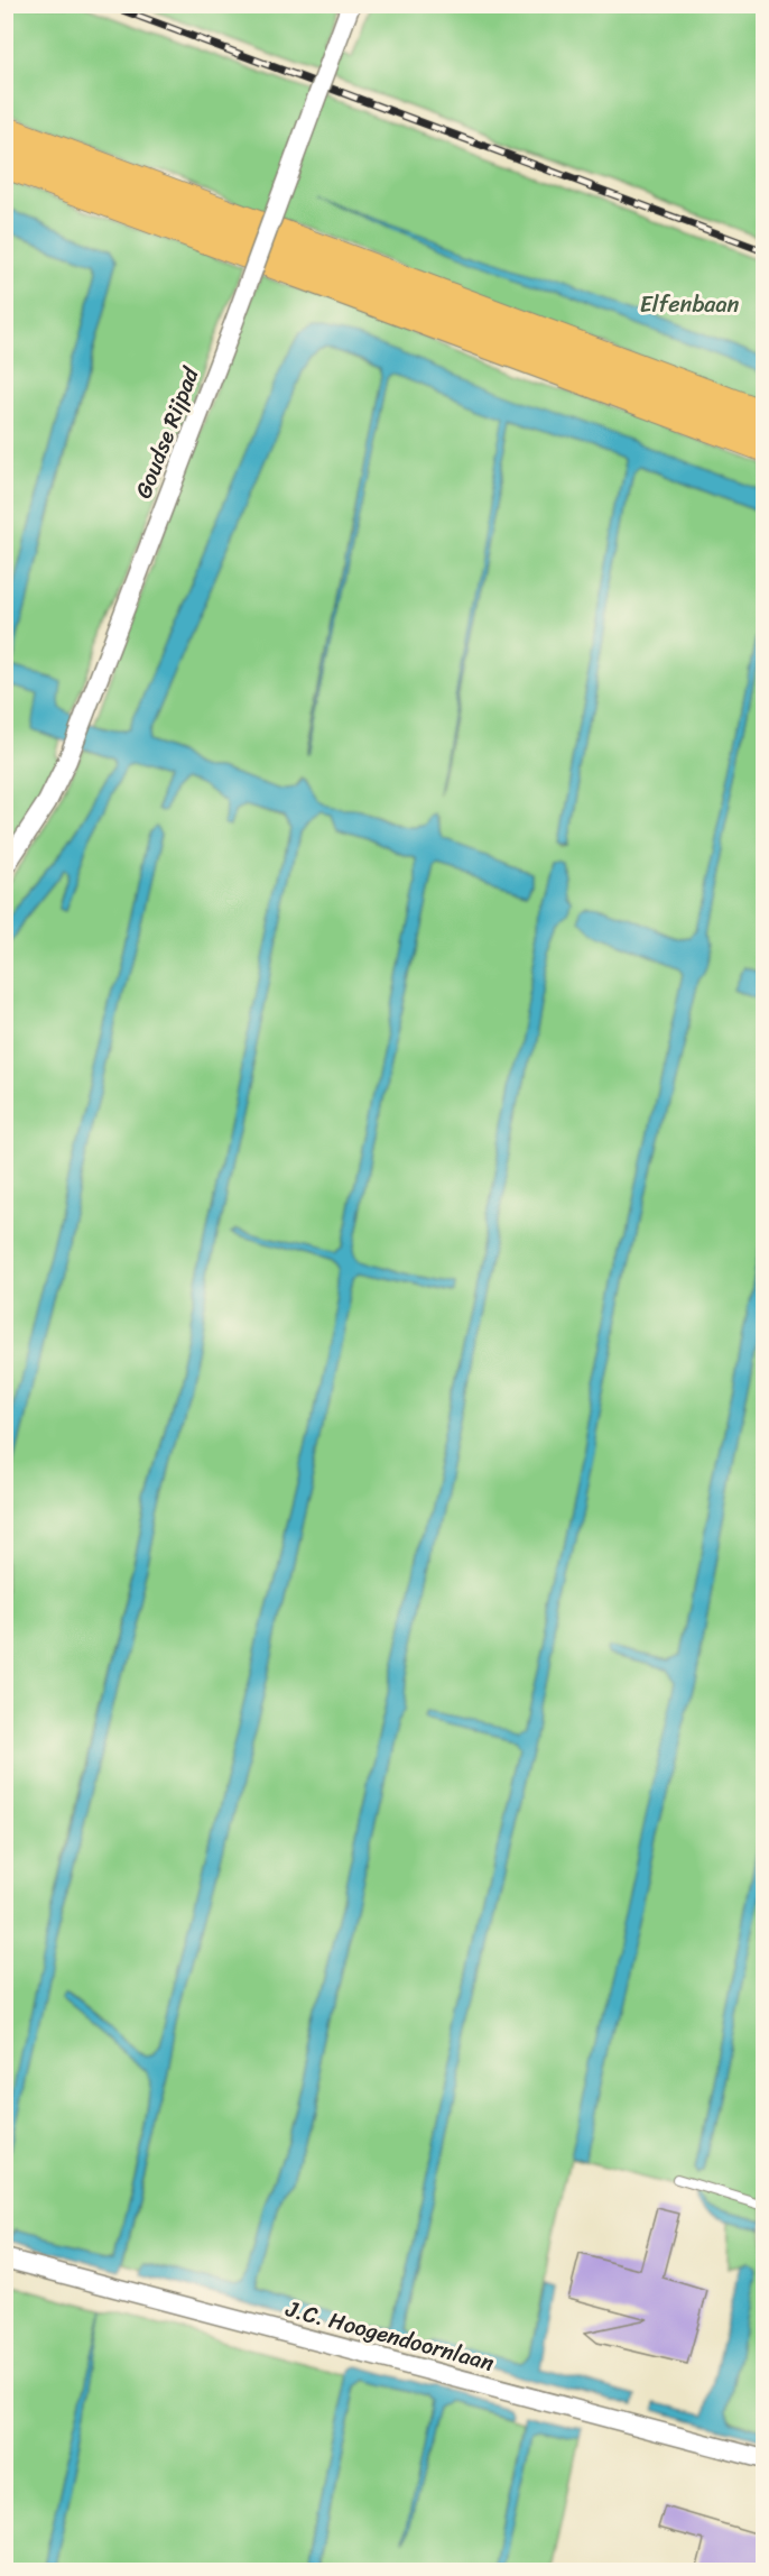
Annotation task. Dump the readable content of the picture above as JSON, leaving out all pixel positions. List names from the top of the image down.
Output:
{
  "streets": {
    "street": ["Goudse Rijpad", "J.C. Hoogendoornlaan"]
  },
  "parks": ["Elfenbaan"]
}
